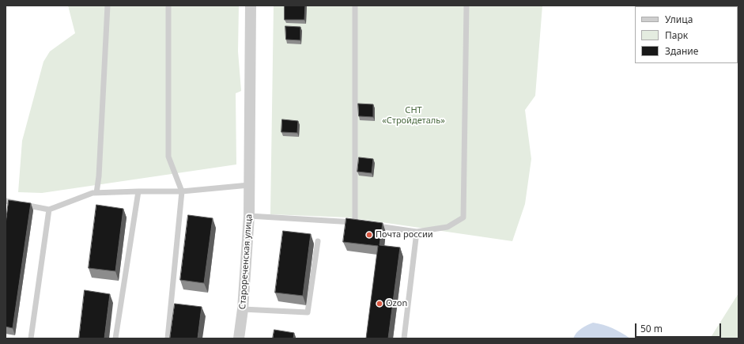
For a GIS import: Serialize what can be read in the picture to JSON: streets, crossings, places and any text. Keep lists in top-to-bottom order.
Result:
{
  "streets": {
    "street": ["Старореченская улица"]
  },
  "parks": ["СНТ «Стройдеталь»"],
  "places": ["Почта россии", "Ozon"],
  "legend": ["Улица", "Парк", "Здание"],
  "scale_bar": "50 m"
}
